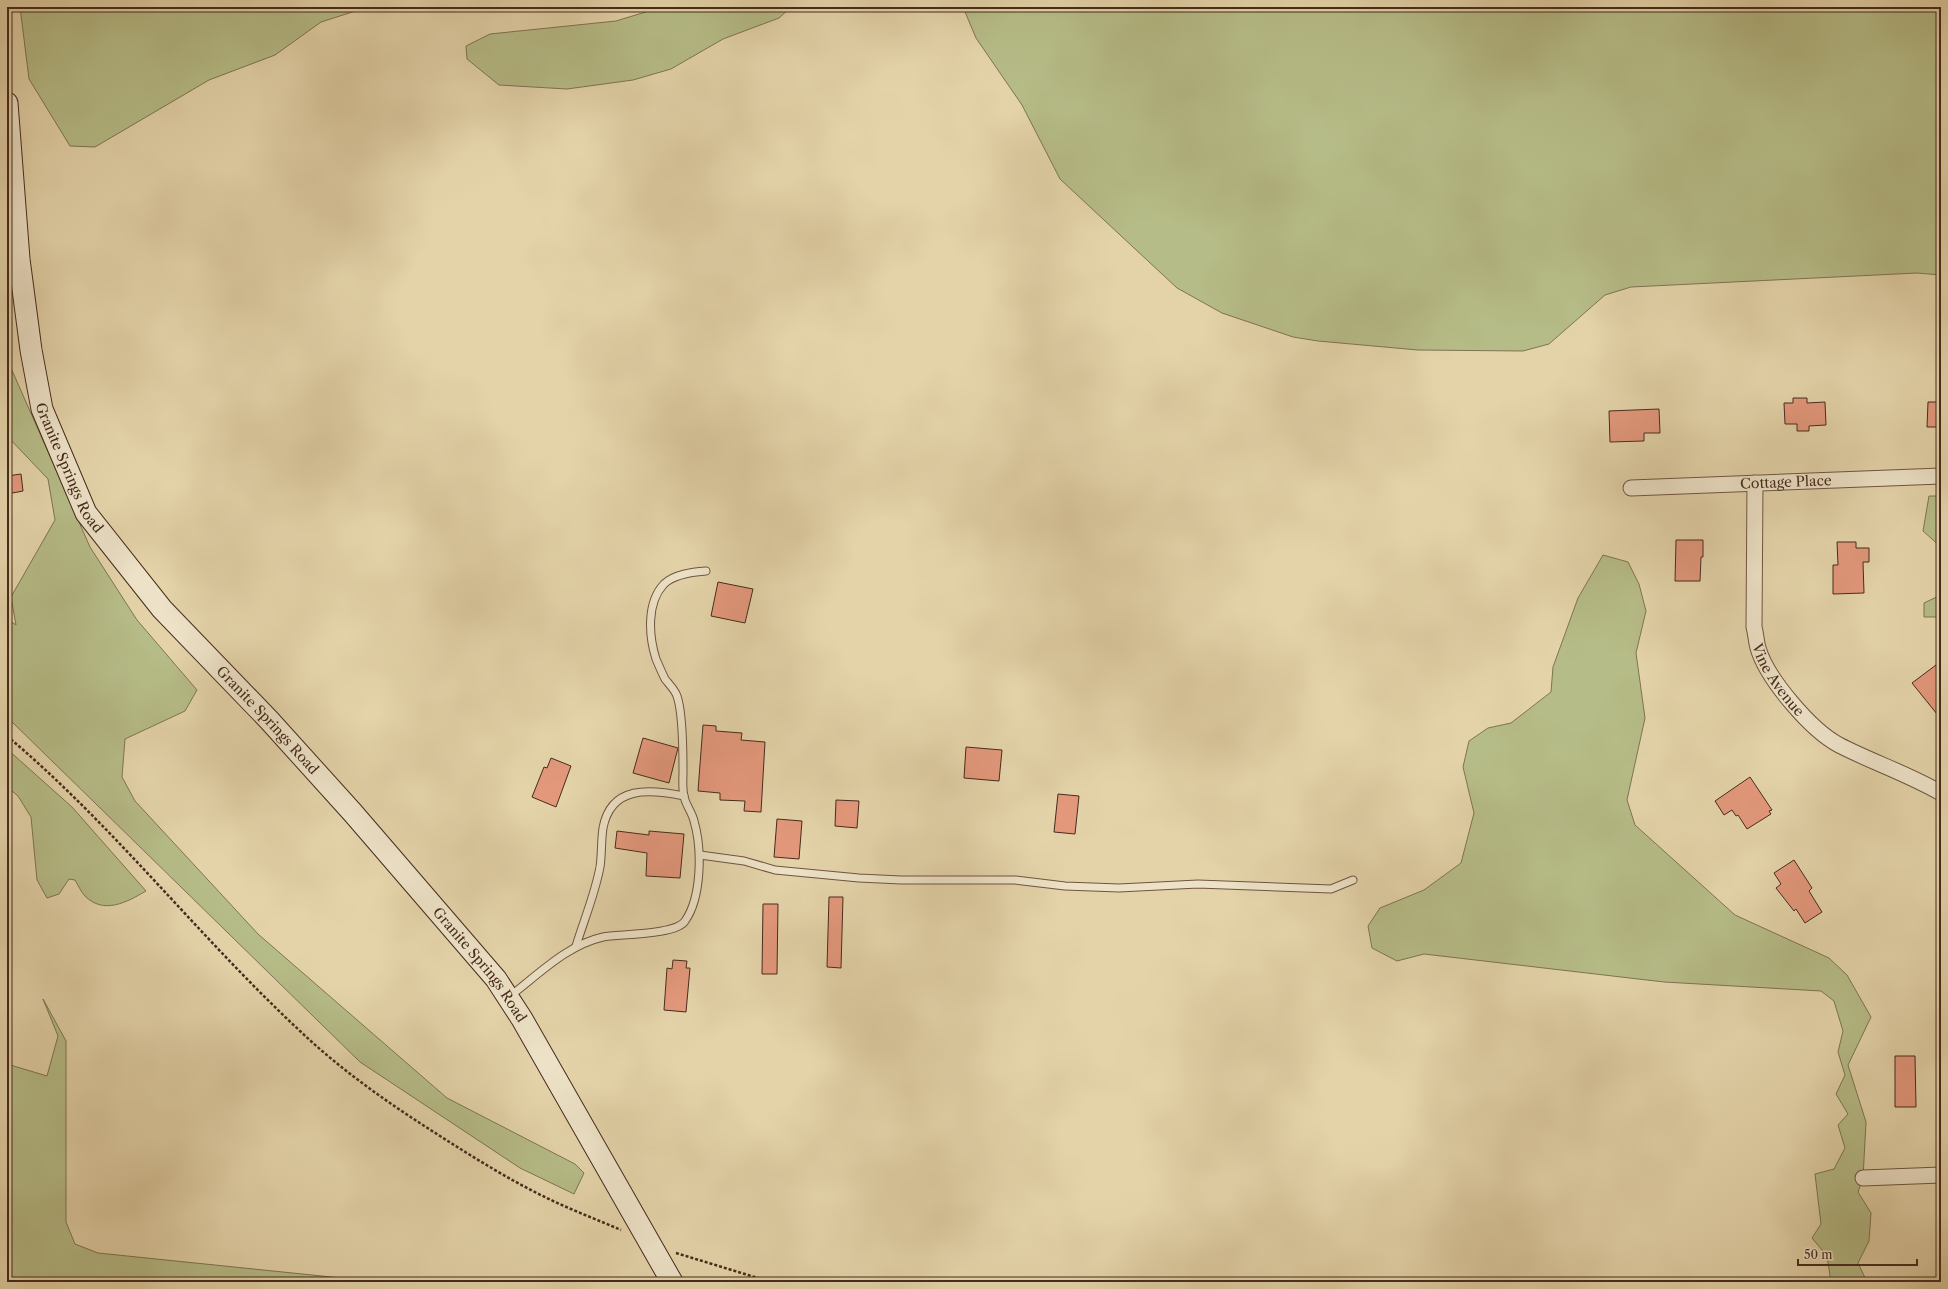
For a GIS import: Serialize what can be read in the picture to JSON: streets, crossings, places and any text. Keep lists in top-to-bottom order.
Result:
{
  "streets": {
    "street": ["Granite Springs Road", "Cottage Place", "Vine Avenue"]
  },
  "crossings": [
    ["Cottage Place", "Vine Avenue"]
  ],
  "scale_bar": "50 m"
}
